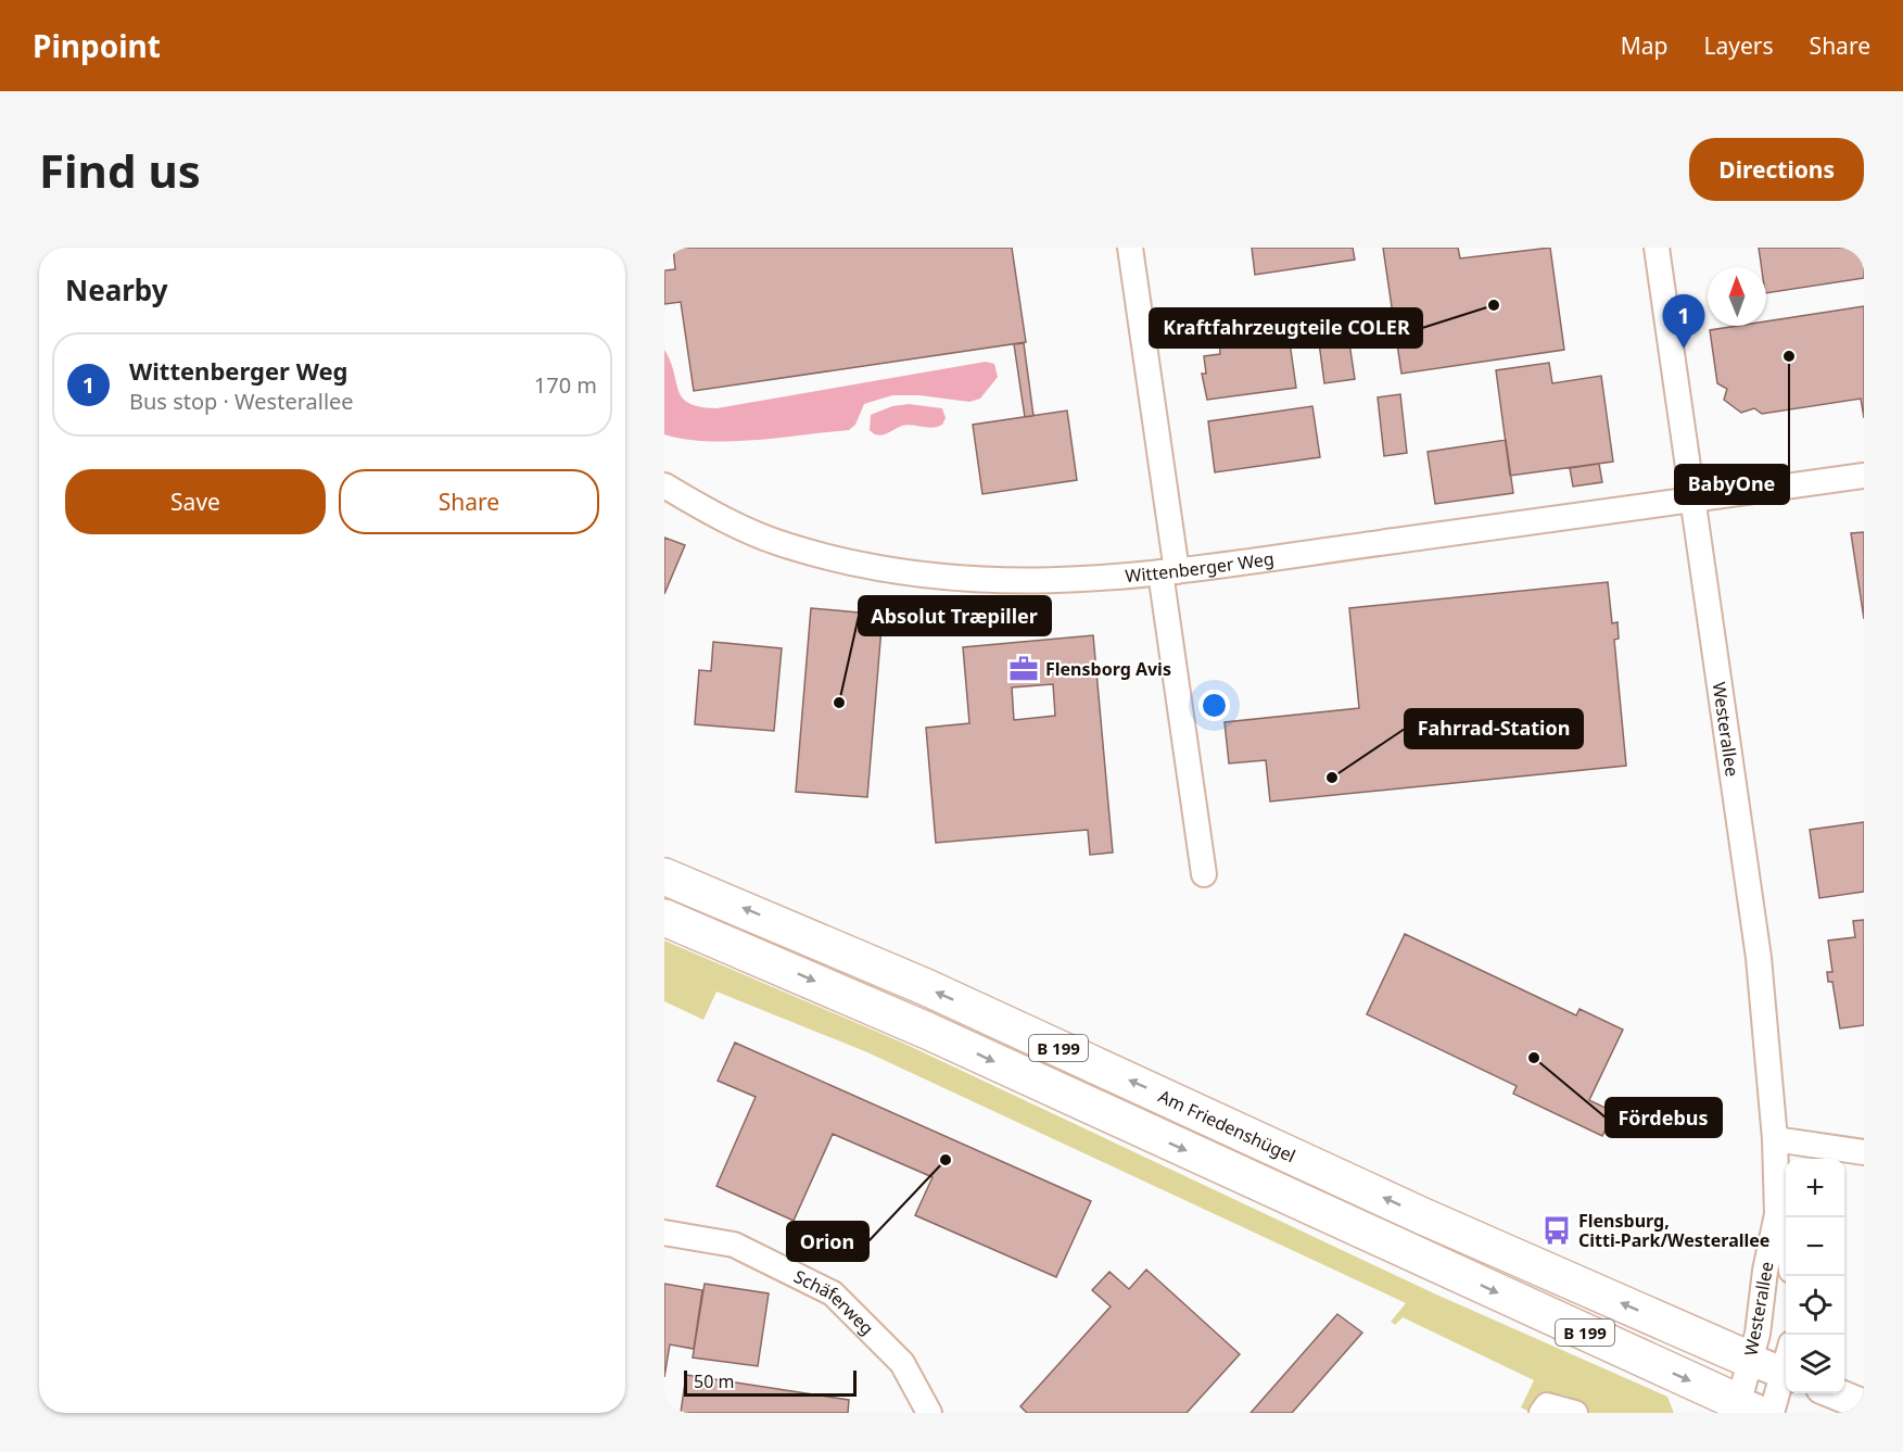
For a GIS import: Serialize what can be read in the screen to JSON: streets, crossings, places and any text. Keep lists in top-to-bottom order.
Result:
{
  "streets": {
    "highway": ["B 199", "Am Friedenshügel"],
    "street": ["Wittenberger Weg", "Westerallee", "Schäferweg"]
  },
  "crossings": [
    ["Wittenberger Weg", "Westerallee"],
    ["Westerallee", "B 199"],
    ["Westerallee", "Am Friedenshügel"]
  ],
  "places": {
    "other": [
      "Kraftfahrzeugteile COLER",
      "BabyOne",
      "Absolut Træpiller",
      "Fahrrad-Station",
      "Fördebus",
      "Orion"
    ],
    "office": ["Flensborg Avis"],
    "bus stop": ["Flensburg, Citti-Park/Westerallee"]
  },
  "scale_bar": "50 m",
  "north": "top",
  "page": {
    "header": "Pinpoint",
    "nav": ["Map", "Layers", "Share"],
    "buttons": [
      "Directions",
      ["Save", "Share"]
    ],
    "title": "Find us",
    "heading": "Nearby",
    "pins": "1",
    "list": [
      {
        "mark": "1",
        "name": "Wittenberger Weg",
        "note": "Bus stop · Westerallee",
        "value": "170 m"
      }
    ],
    "map_buttons": ["+", "−"],
    "scale": "50 m"
  }
}
